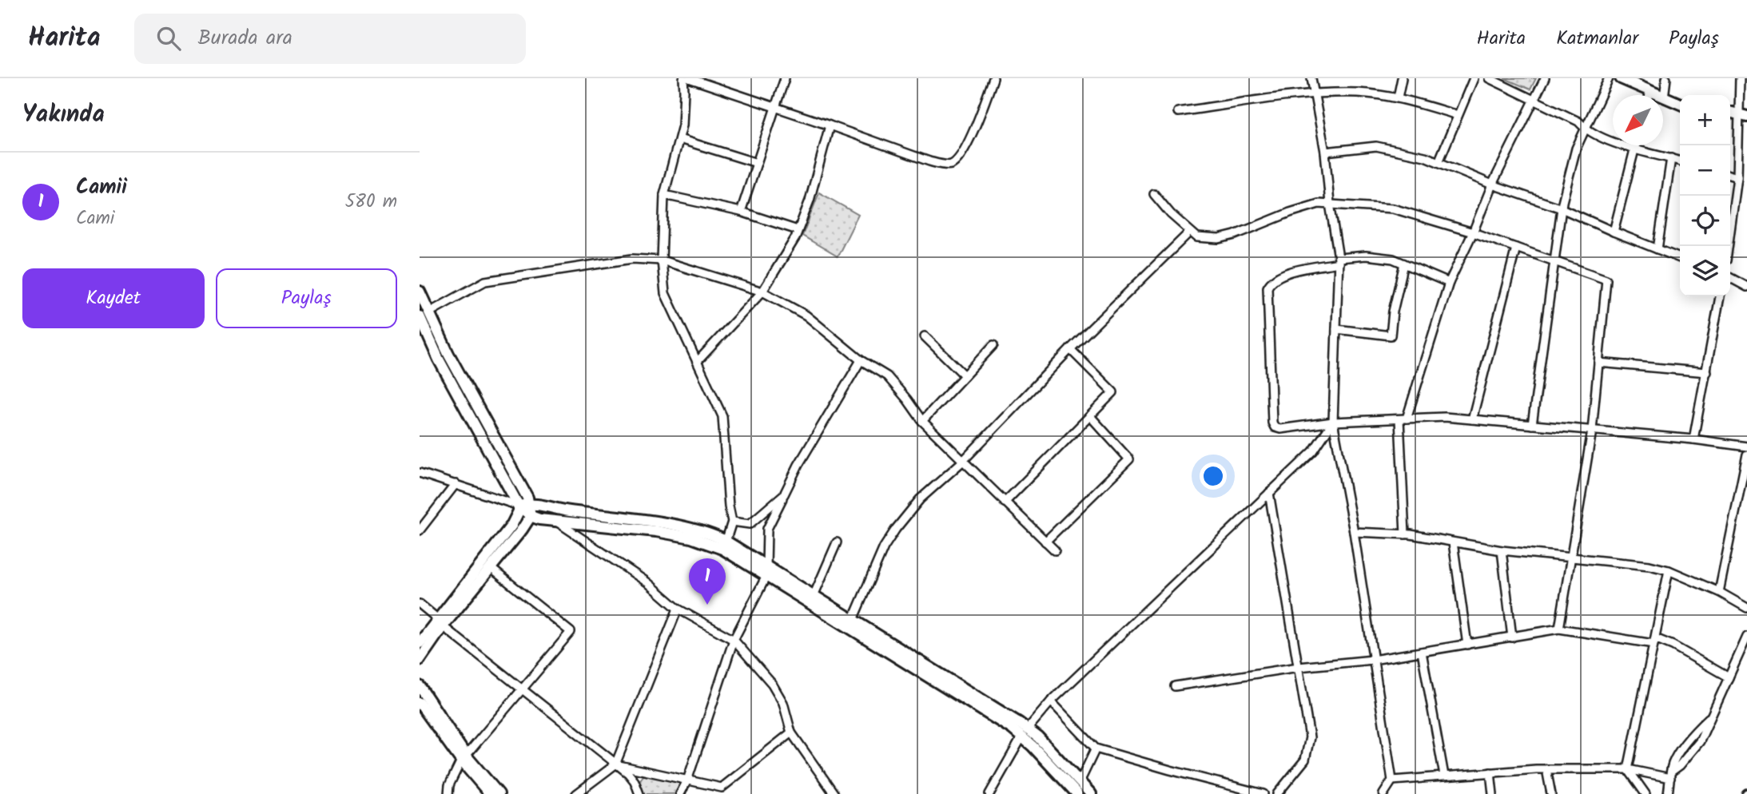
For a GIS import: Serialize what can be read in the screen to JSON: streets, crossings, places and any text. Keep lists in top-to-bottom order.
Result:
{
  "north": "bottom left",
  "page": {
    "header": "Harita",
    "search": "Burada ara",
    "nav": ["Harita", "Katmanlar", "Paylaş"],
    "heading": "Yakında",
    "map_buttons": ["+", "−"],
    "list": [
      {
        "mark": "1",
        "name": "Camii",
        "note": "Cami",
        "value": "580 m"
      }
    ],
    "buttons": ["Kaydet", "Paylaş"],
    "pins": "1"
  }
}
